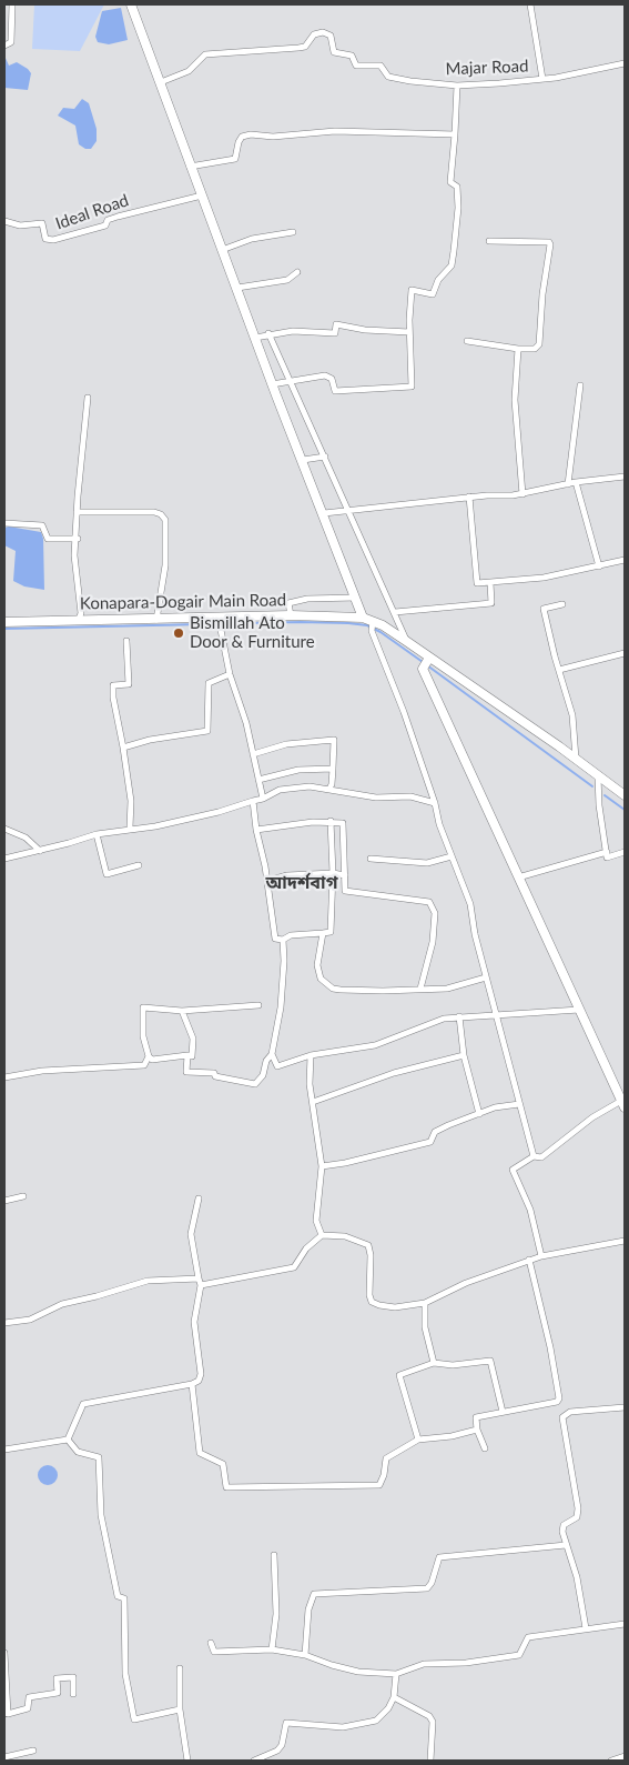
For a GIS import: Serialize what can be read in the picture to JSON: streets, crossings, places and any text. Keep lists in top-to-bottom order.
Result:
{
  "streets": {
    "street": ["Majar Road", "Ideal Road", "Konapara-Dogair Main Road"]
  },
  "districts": ["আদর্শবাগ"],
  "places": ["Bismillah Ato Door & Furniture"]
}
